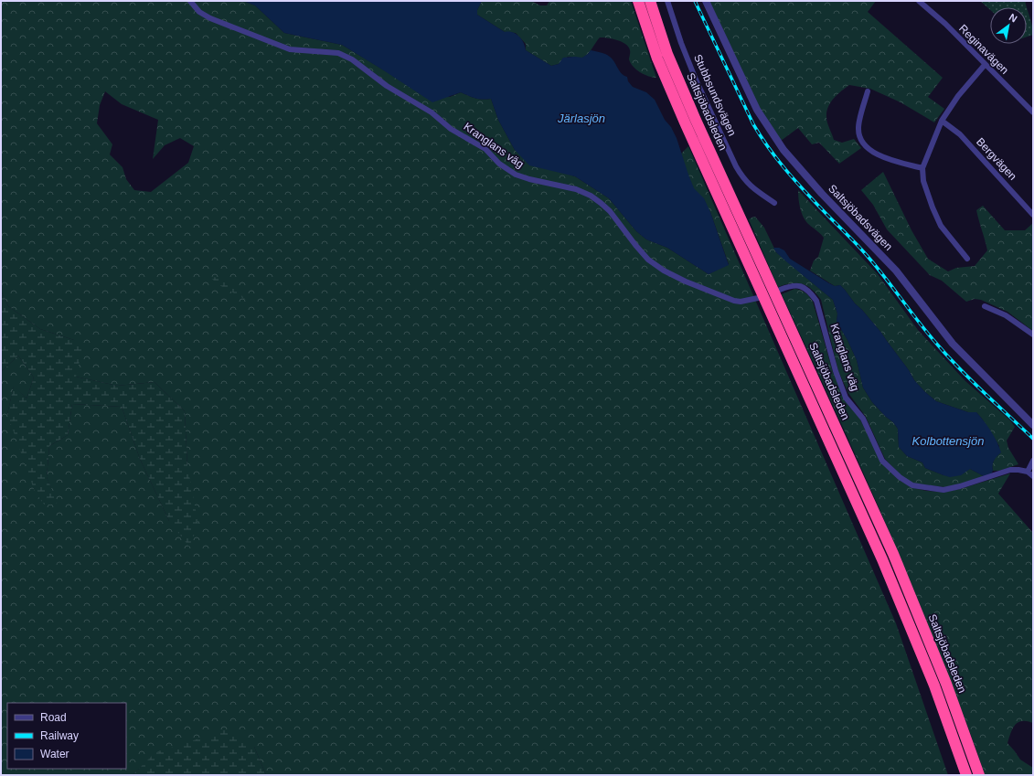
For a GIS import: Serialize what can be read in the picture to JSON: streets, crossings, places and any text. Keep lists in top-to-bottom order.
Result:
{
  "streets": {
    "highway": ["Saltsjöbadsleden"],
    "street": [
      "Reginavägen",
      "Stubbsundsvägen",
      "Kranglans väg",
      "Bergvägen",
      "Saltsjöbadsvägen"
    ]
  },
  "water": ["Järlasjön", "Kolbottensjön"],
  "legend": ["Road", "Railway", "Water"],
  "north": "top right"
}
